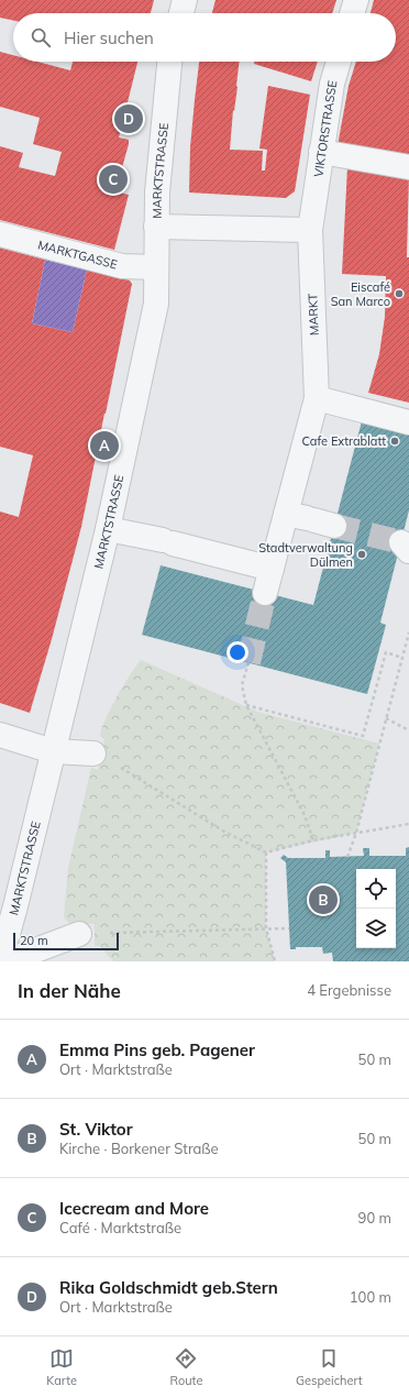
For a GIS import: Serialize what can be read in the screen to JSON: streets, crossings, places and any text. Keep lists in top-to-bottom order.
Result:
{
  "streets": {
    "street": [
      "VIKTORSTRASSE",
      "MARKTSTRASSE",
      "MARKTGASSE",
      "MARKT"
    ]
  },
  "crossings": [
    ["VIKTORSTRASSE", "MARKT"],
    ["MARKTSTRASSE", "MARKTGASSE"]
  ],
  "places": ["Eiscafé San Marco", "Cafe Extrablatt", "Stadtverwaltung Dülmen"],
  "scale_bar": "20 m",
  "page": {
    "search": "Hier suchen",
    "pins": [
      "D",
      "C",
      "A",
      "B"
    ],
    "scale": "20 m",
    "heading": ["In der Nähe", "4 Ergebnisse"],
    "list": [
      {
        "mark": "A",
        "name": "Emma Pins geb. Pagener",
        "note": "Ort · Marktstraße",
        "value": "50 m"
      },
      {
        "mark": "B",
        "name": "St. Viktor",
        "note": "Kirche · Borkener Straße",
        "value": "50 m"
      },
      {
        "mark": "C",
        "name": "Icecream and More",
        "note": "Café · Marktstraße",
        "value": "90 m"
      },
      {
        "mark": "D",
        "name": "Rika Goldschmidt geb.Stern",
        "note": "Ort · Marktstraße",
        "value": "100 m"
      }
    ],
    "nav": ["Karte", "Route", "Gespeichert"]
  }
}
